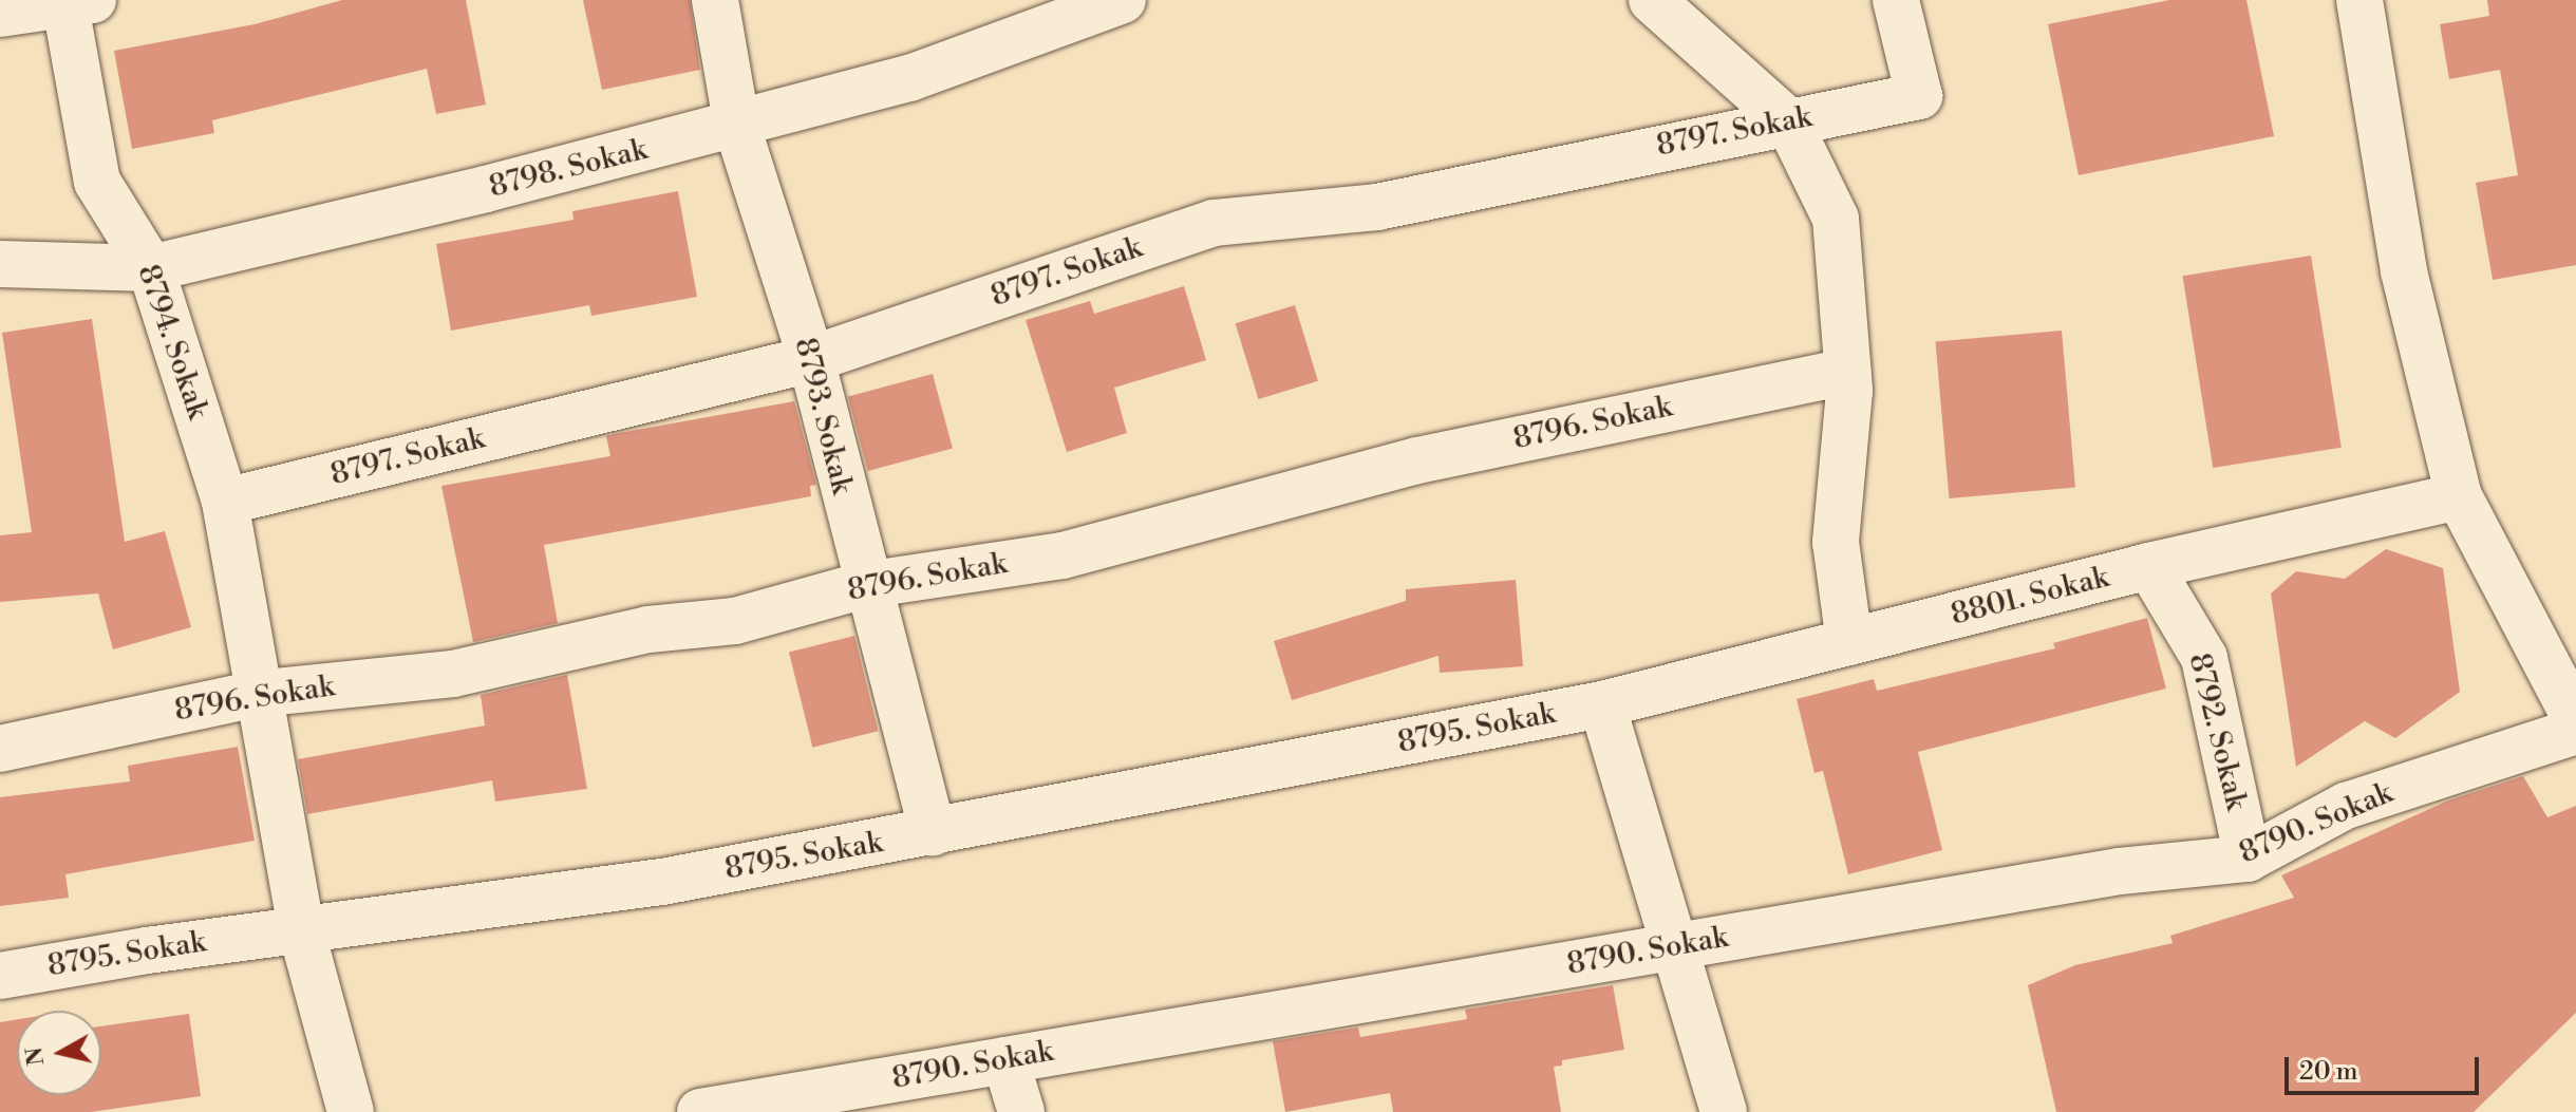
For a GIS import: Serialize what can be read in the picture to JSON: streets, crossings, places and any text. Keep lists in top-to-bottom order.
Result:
{
  "streets": {
    "street": [
      "8797. Sokak",
      "8798. Sokak",
      "8794. Sokak",
      "8793. Sokak",
      "8796. Sokak",
      "8801. Sokak",
      "8795. Sokak",
      "8792. Sokak",
      "8790. Sokak"
    ]
  },
  "crossings": [
    ["8797. Sokak", "8794. Sokak"],
    ["8797. Sokak", "8793. Sokak"],
    ["8798. Sokak", "8794. Sokak"],
    ["8798. Sokak", "8793. Sokak"],
    ["8794. Sokak", "8796. Sokak"],
    ["8794. Sokak", "8795. Sokak"],
    ["8793. Sokak", "8796. Sokak"],
    ["8793. Sokak", "8795. Sokak"],
    ["8801. Sokak", "8795. Sokak"],
    ["8801. Sokak", "8792. Sokak"],
    ["8792. Sokak", "8790. Sokak"]
  ],
  "scale_bar": "20 m",
  "north": "left"
}
